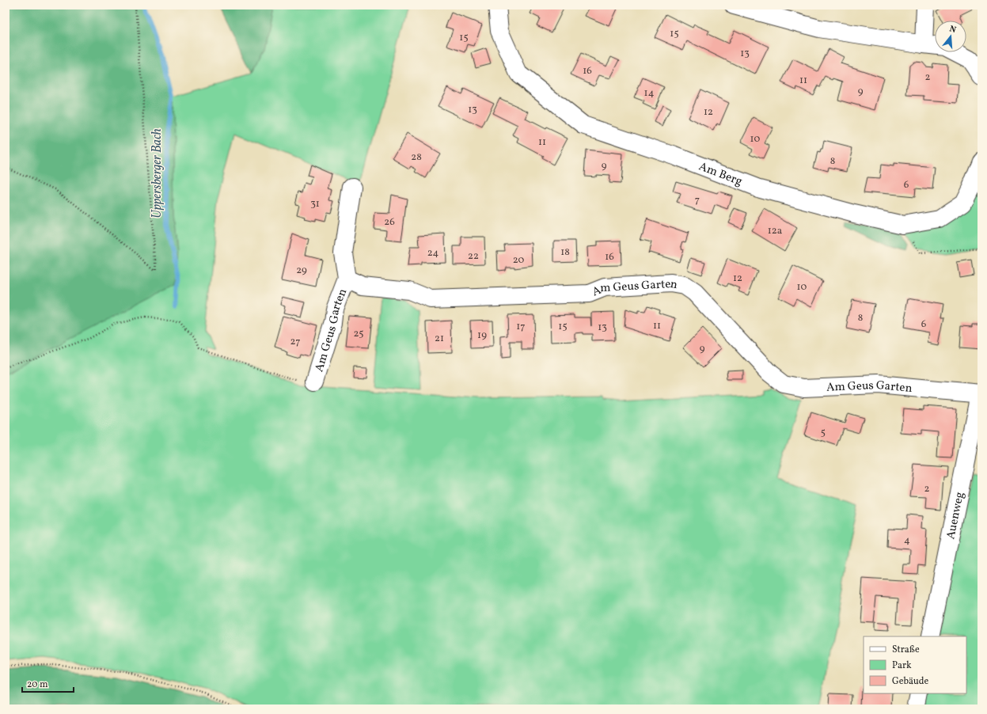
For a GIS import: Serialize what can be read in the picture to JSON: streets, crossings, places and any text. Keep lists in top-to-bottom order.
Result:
{
  "streets": {
    "street": ["Am Berg", "Am Geus Garten", "Auenweg"]
  },
  "crossings": [
    ["Am Geus Garten", "Auenweg"]
  ],
  "water": ["Uppersberger Bach"],
  "house_numbers": [
    "15",
    "15",
    "13",
    "16",
    "2",
    "11",
    "9",
    "14",
    "13",
    "12",
    "10",
    "11",
    "28",
    "8",
    "9",
    "6",
    "7",
    "31",
    "26",
    "12a",
    "18",
    "24",
    "22",
    "16",
    "20",
    "29",
    "12",
    "10",
    "8",
    "6",
    "11",
    "17",
    "15",
    "13",
    "25",
    "19",
    "21",
    "27",
    "9",
    "5",
    "2",
    "4"
  ],
  "legend": ["Straße", "Park", "Gebäude"],
  "scale_bar": "20 m",
  "north": "top"
}
